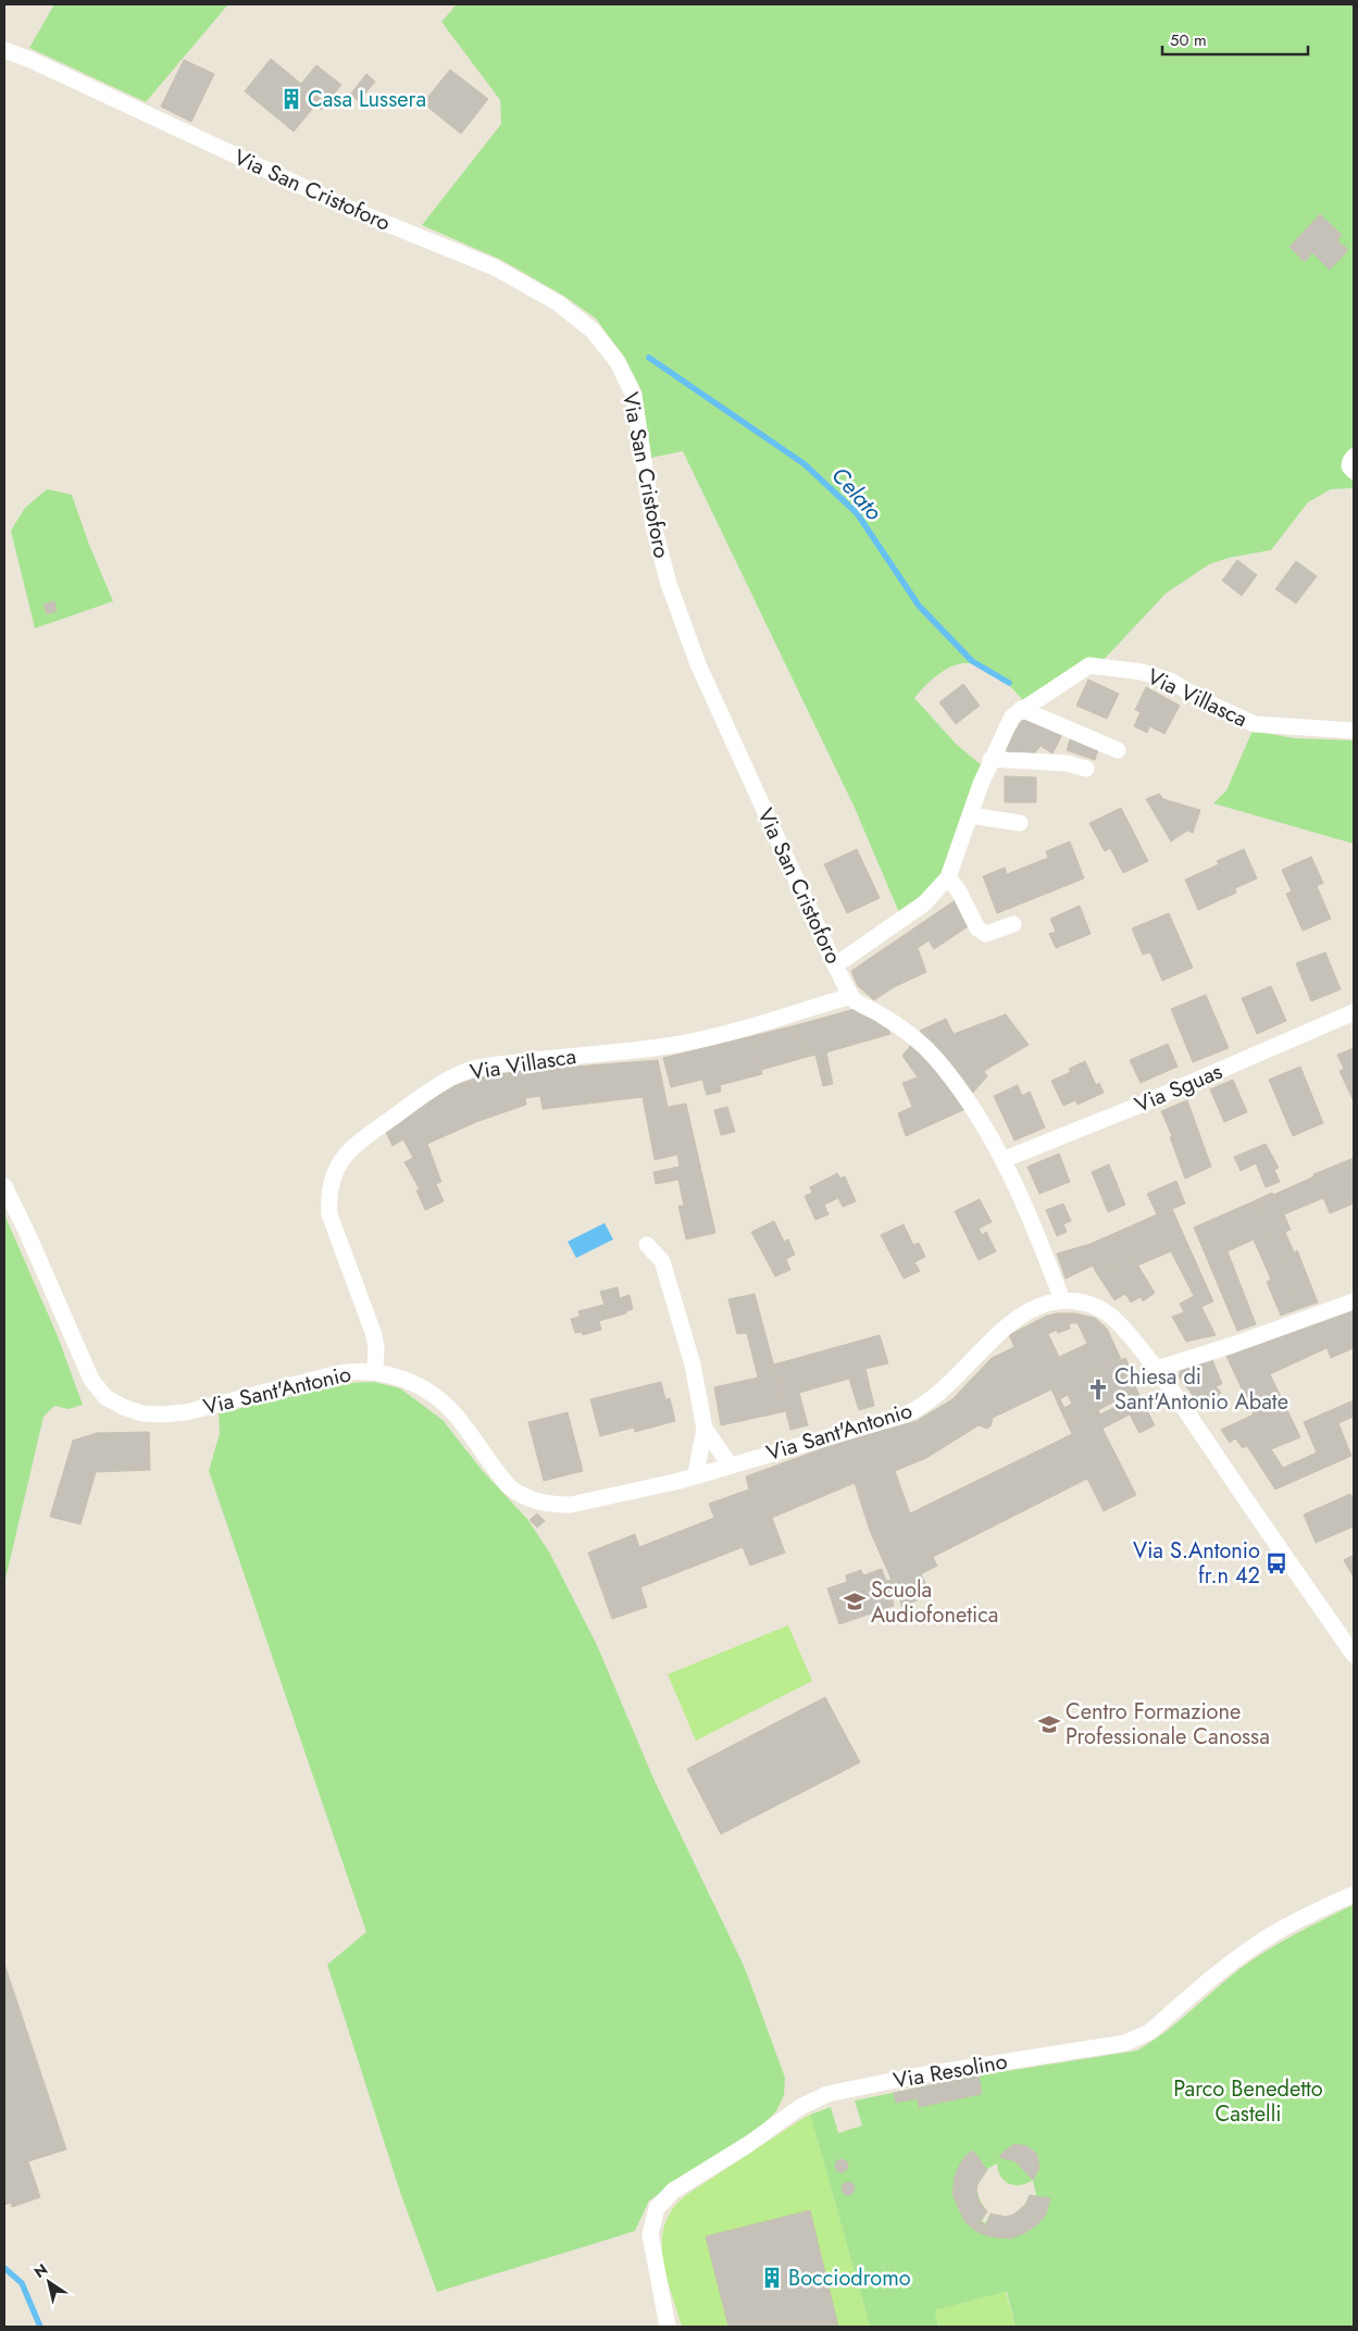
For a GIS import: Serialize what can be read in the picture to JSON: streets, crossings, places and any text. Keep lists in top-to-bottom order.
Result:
{
  "streets": {
    "street": [
      "Via San Cristoforo",
      "Via Villasca",
      "Via Sguas",
      "Via Sant'Antonio",
      "Via Resolino"
    ]
  },
  "crossings": [
    ["Via San Cristoforo", "Via Villasca"],
    ["Via San Cristoforo", "Via Sguas"],
    ["Via San Cristoforo", "Via Sant'Antonio"],
    ["Via Villasca", "Via Sant'Antonio"]
  ],
  "water": ["Celato"],
  "parks": ["Parco Benedetto Castelli"],
  "places": {
    "building": ["Casa Lussera", "Bocciodromo"],
    "church": ["Chiesa di Sant'Antonio Abate"],
    "bus stop": ["Via S.Antonio fr.n 42"],
    "school or university": ["Scuola Audiofonetica", "Centro Formazione Professionale Canossa"]
  },
  "scale_bar": "50 m",
  "north": "top left"
}
